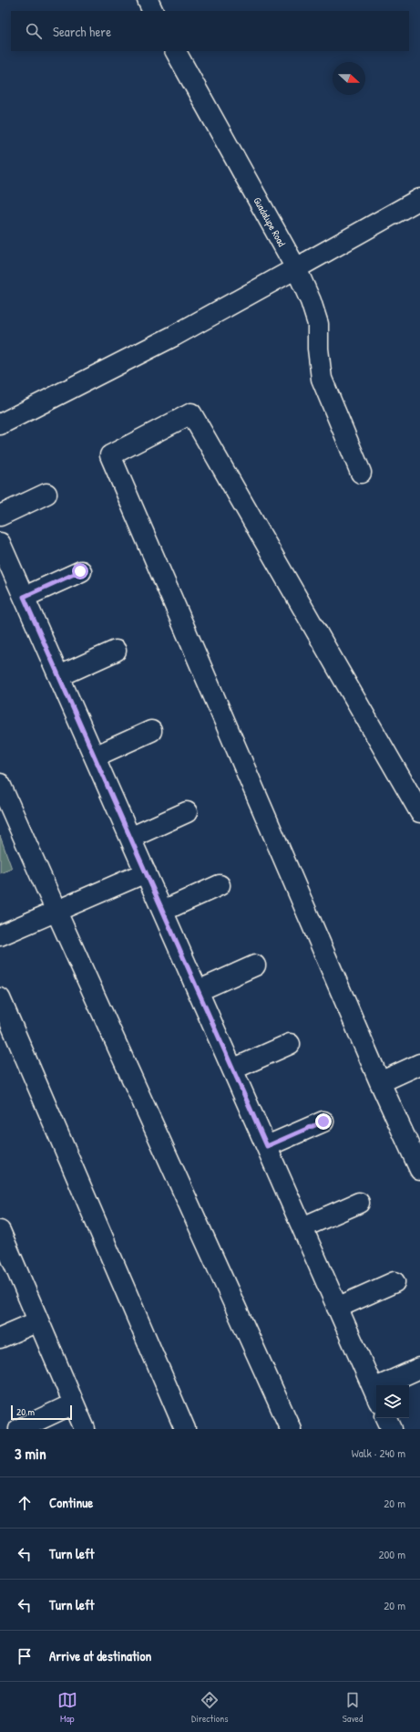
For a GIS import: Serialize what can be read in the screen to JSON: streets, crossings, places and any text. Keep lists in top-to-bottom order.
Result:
{
  "streets": {
    "street": ["Guadalupe Road"]
  },
  "scale_bar": "20 m",
  "north": "right",
  "page": {
    "search": "Search here",
    "scale": "20 m",
    "heading": ["3 min", "Walk · 240 m"],
    "list": [
      ["Continue", "20 m"],
      ["Turn left", "200 m"],
      ["Turn left", "20 m"],
      "Arrive at destination"
    ],
    "nav": ["Map", "Directions", "Saved"]
  }
}
